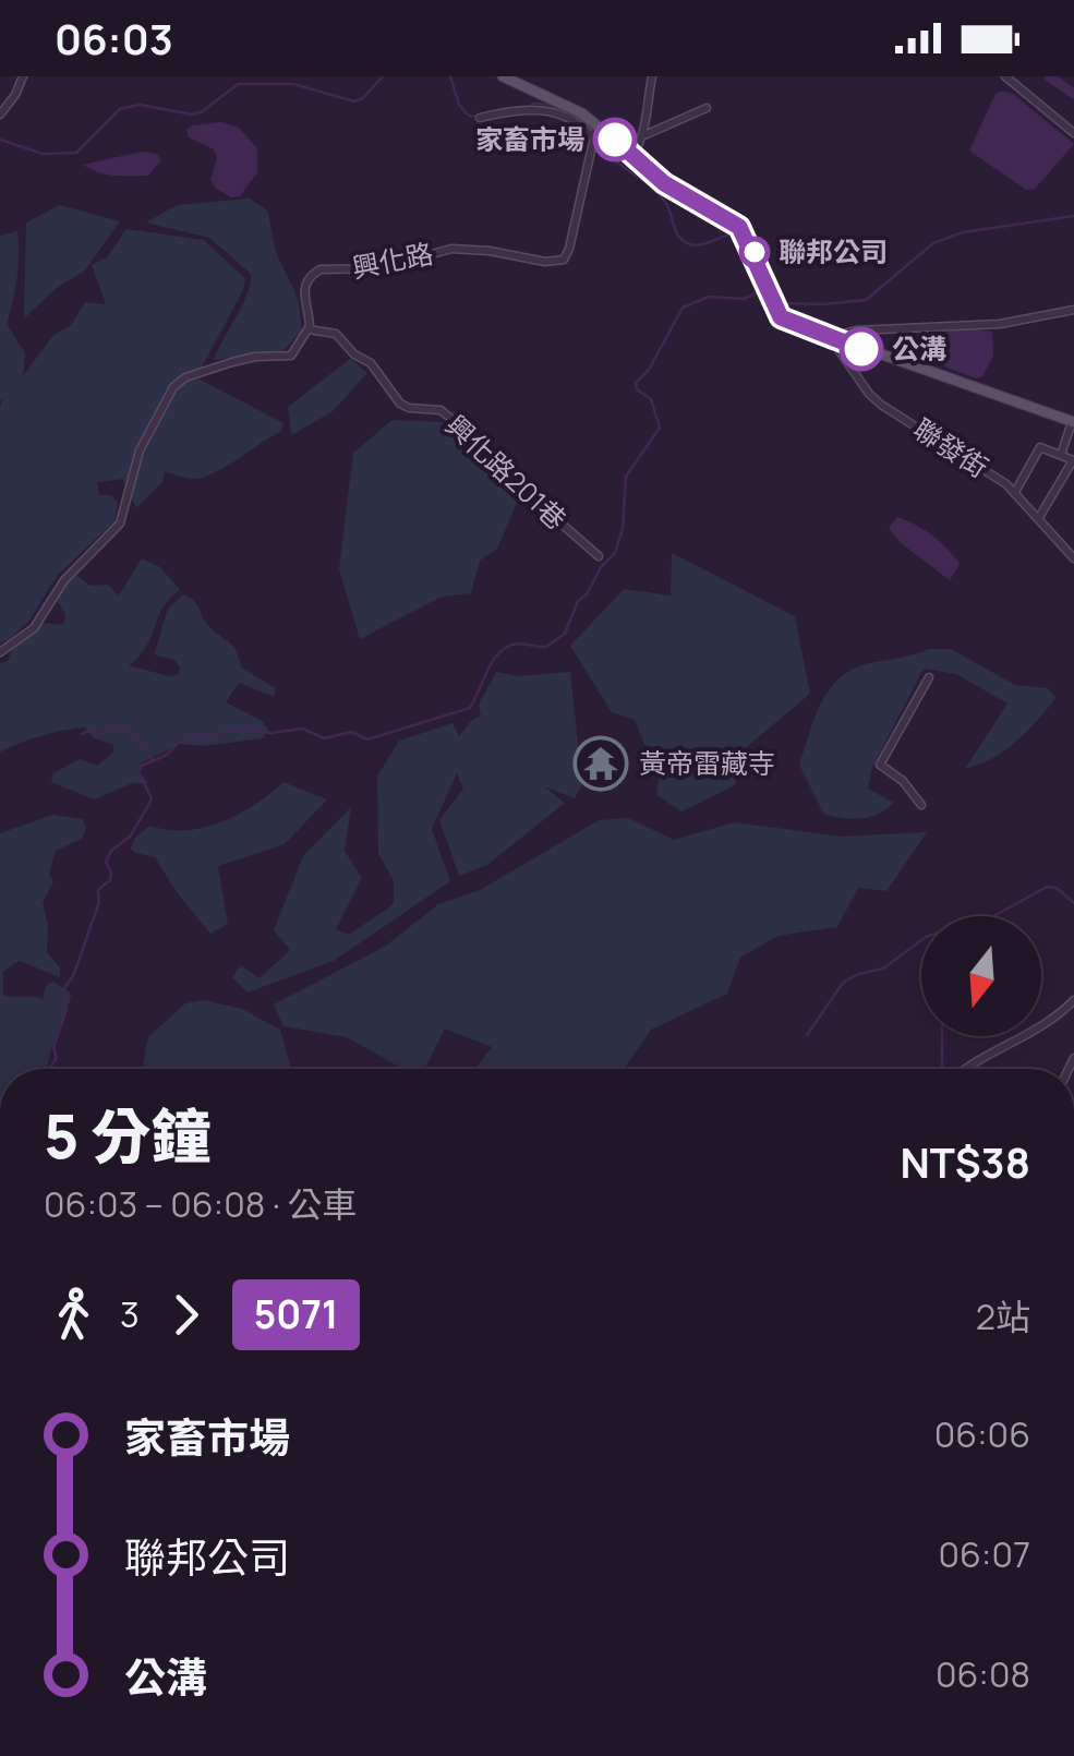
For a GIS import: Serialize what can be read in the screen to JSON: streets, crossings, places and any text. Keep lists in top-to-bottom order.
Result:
{
  "streets": {
    "street": ["興化路", "聯發街", "興化路201巷"]
  },
  "crossings": [
    ["興化路", "興化路201巷"]
  ],
  "places": {
    "other": ["家畜市場", "聯邦公司", "公溝"],
    "temple": ["黃帝雷藏寺"]
  },
  "lines": ["bus line 5071"],
  "north": "bottom",
  "page": {
    "status": "06:03",
    "heading": ["5 分鐘", "06:03 – 06:08 · 公車", "NT$38"],
    "legs": ["3", "5071", "2站"],
    "list": [
      {
        "name": "家畜市場",
        "value": "06:06"
      },
      {
        "name": "聯邦公司",
        "value": "06:07"
      },
      {
        "name": "公溝",
        "value": "06:08"
      }
    ]
  }
}
